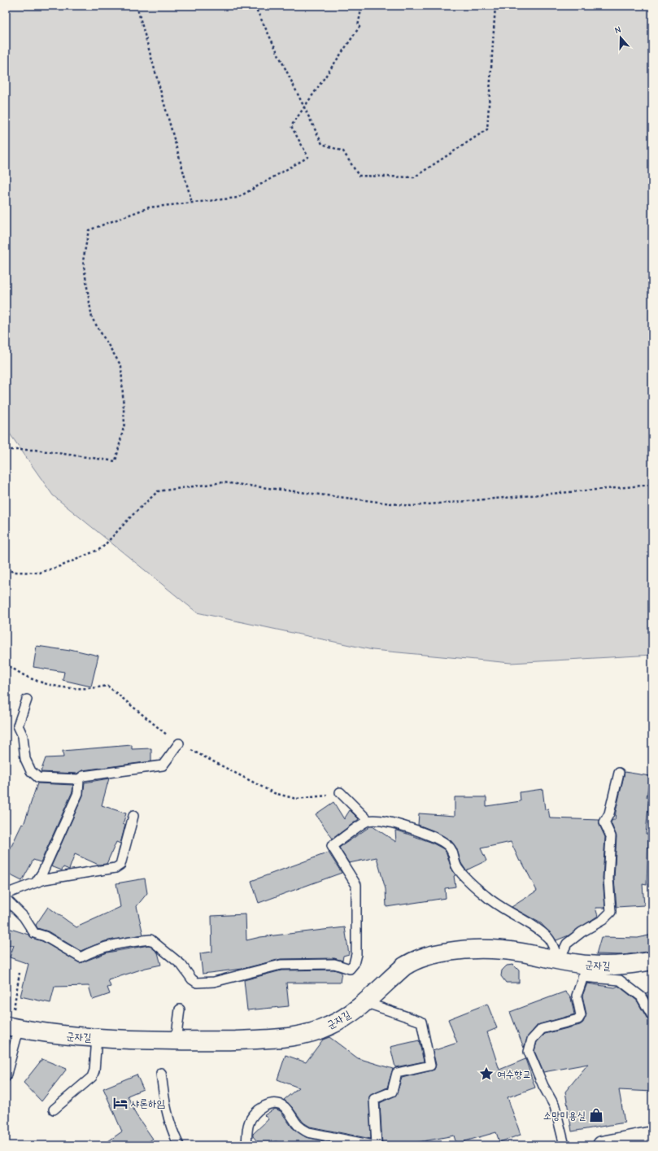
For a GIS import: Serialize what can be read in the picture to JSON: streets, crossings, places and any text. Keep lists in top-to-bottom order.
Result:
{
  "streets": {
    "street": ["군자길"]
  },
  "places": {
    "place": ["여수향교"],
    "hotel": ["샤론하임"],
    "shop": ["소망미용실"]
  },
  "north": "top"
}
